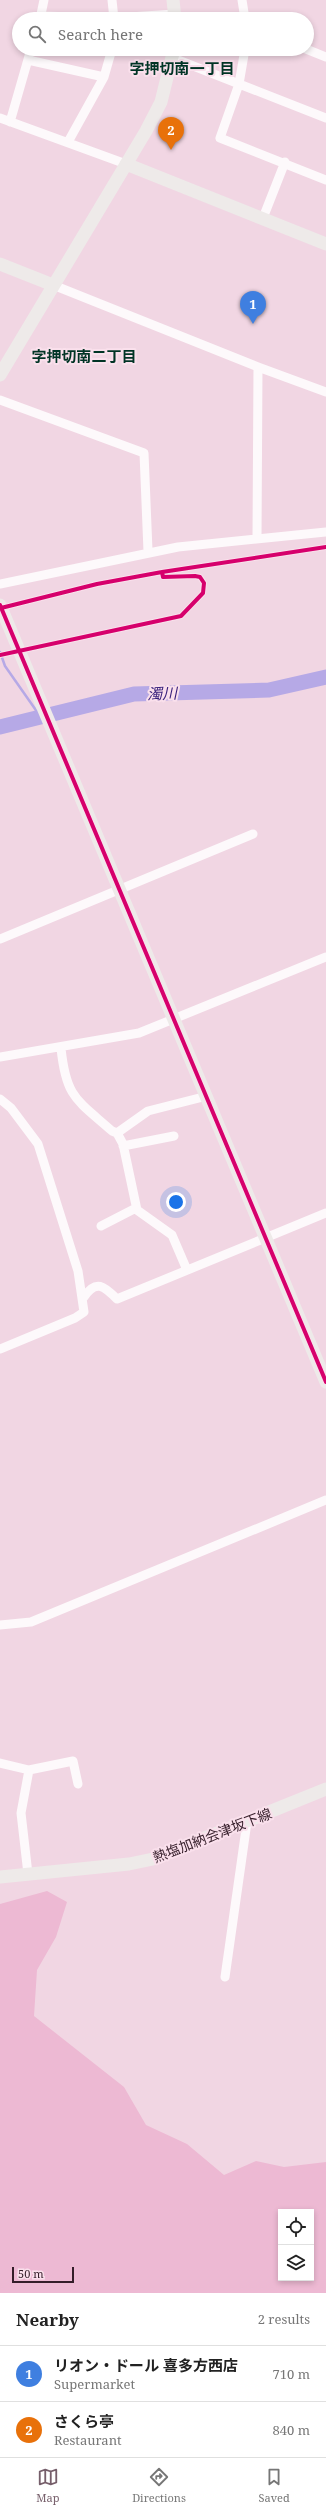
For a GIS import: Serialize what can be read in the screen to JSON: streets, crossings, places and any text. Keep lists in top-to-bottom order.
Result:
{
  "streets": {
    "street": ["熱塩加納会津坂下線"]
  },
  "districts": ["字押切南一丁目", "字押切南二丁目"],
  "water": ["濁川"],
  "scale_bar": "50 m",
  "page": {
    "search": "Search here",
    "pins": ["2", "1"],
    "scale": "50 m",
    "heading": ["Nearby", "2 results"],
    "list": [
      {
        "mark": "1",
        "name": "リオン・ドール 喜多方西店",
        "note": "Supermarket",
        "value": "710 m"
      },
      {
        "mark": "2",
        "name": "さくら亭",
        "note": "Restaurant",
        "value": "840 m"
      }
    ],
    "nav": ["Map", "Directions", "Saved"]
  }
}
